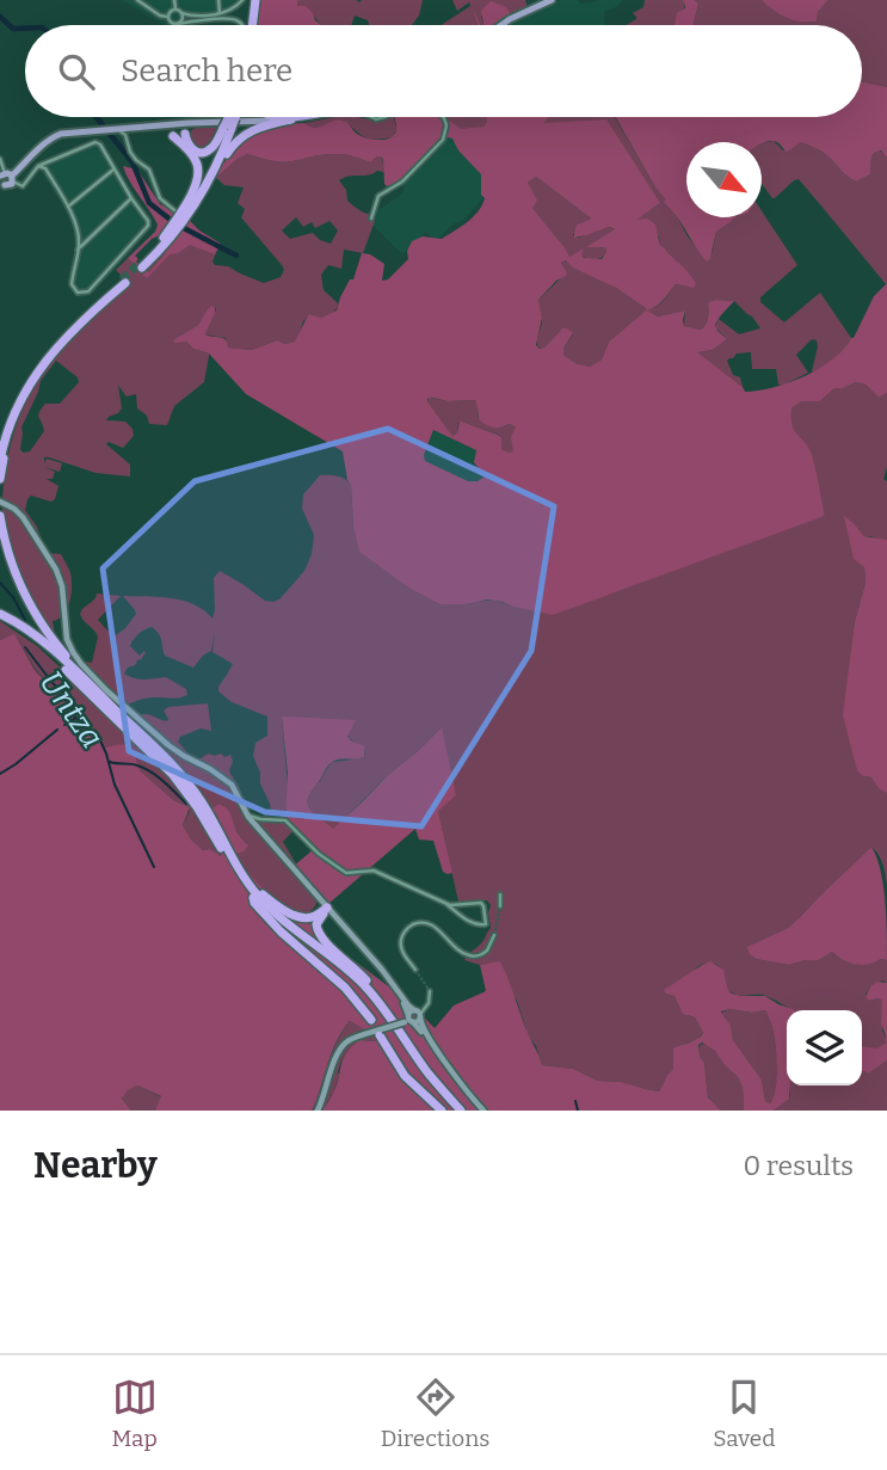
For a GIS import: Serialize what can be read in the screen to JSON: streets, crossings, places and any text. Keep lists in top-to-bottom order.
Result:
{
  "water": ["Untza"],
  "north": "bottom right",
  "page": {
    "search": "Search here",
    "heading": ["Nearby", "0 results"],
    "nav": ["Map", "Directions", "Saved"]
  }
}
